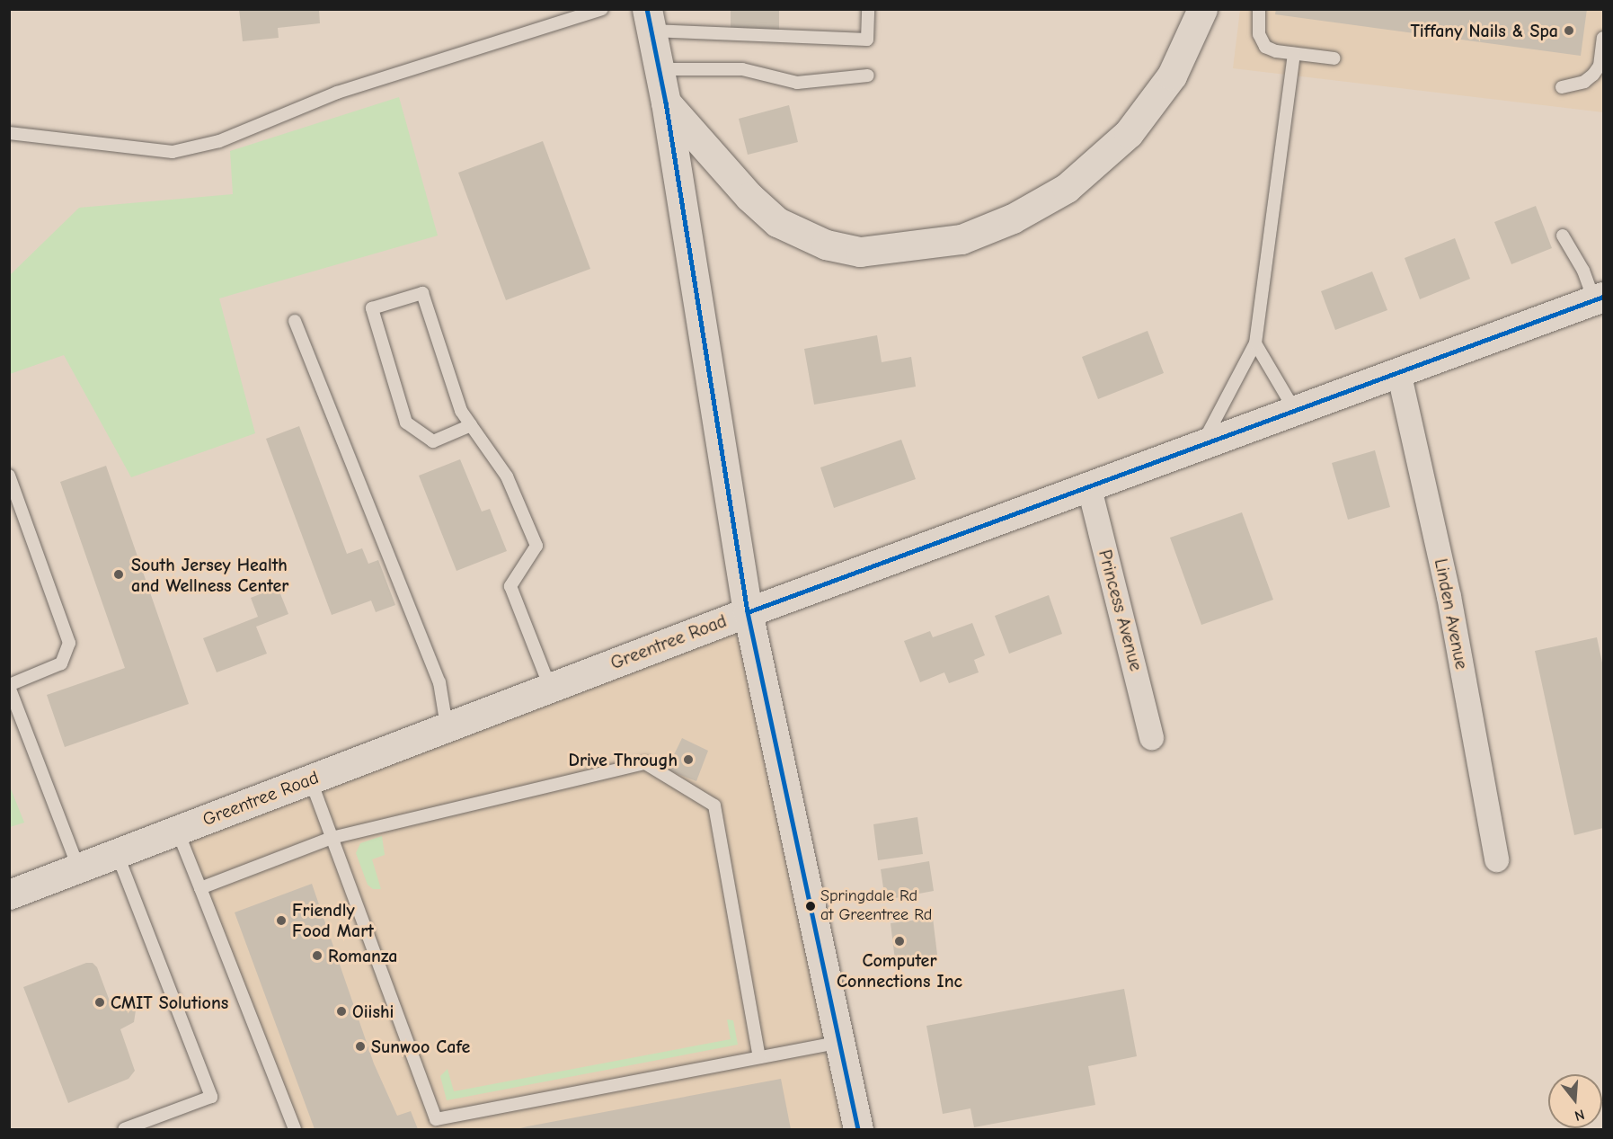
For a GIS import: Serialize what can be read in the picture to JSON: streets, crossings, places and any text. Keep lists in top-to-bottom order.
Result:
{
  "streets": {
    "main road": ["Greentree Road"],
    "street": ["Princess Avenue", "Linden Avenue"]
  },
  "crossings": [
    ["Princess Avenue", "Greentree Road"],
    ["Linden Avenue", "Greentree Road"]
  ],
  "places": [
    "Tiffany Nails & Spa",
    "South Jersey Health and Wellness Center",
    "Drive Through",
    "Springdale Rd at Greentree Rd",
    "Friendly Food Mart",
    "Computer Connections Inc",
    "Romanza",
    "CMIT Solutions",
    "Oiishi",
    "Sunwoo Cafe"
  ],
  "north": "bottom"
}
